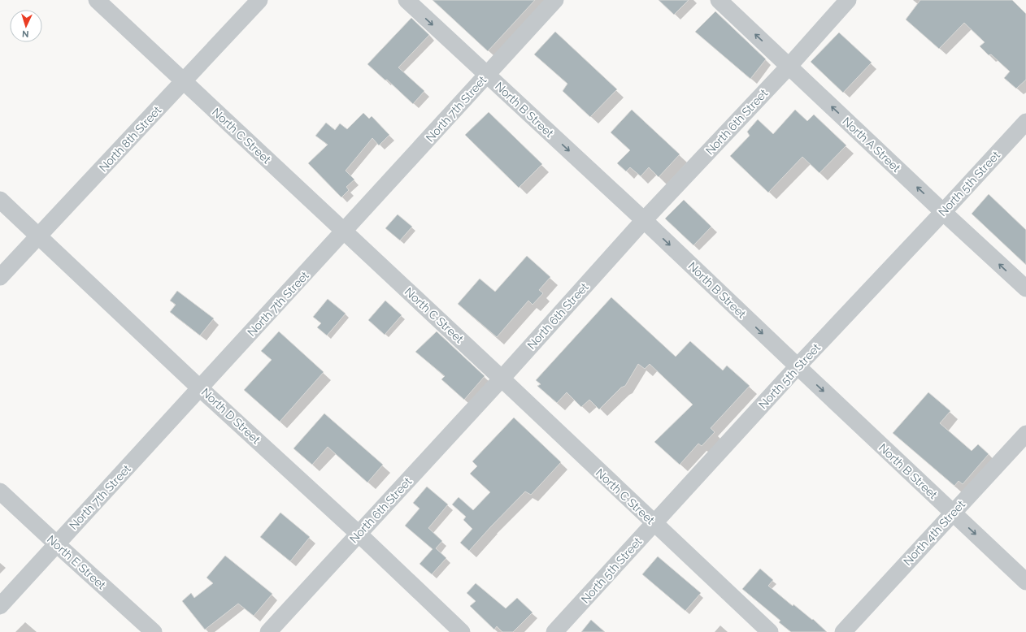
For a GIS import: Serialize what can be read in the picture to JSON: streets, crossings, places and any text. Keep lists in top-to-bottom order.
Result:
{
  "streets": {
    "street": [
      "North 7th Street",
      "North B Street",
      "North 6th Street",
      "North C Street",
      "North 8th Street",
      "North A Street",
      "North 5th Street",
      "North D Street",
      "North 4th Street",
      "North E Street"
    ]
  },
  "crossings": [
    ["North 7th Street", "North B Street"],
    ["North 7th Street", "North C Street"],
    ["North 7th Street", "North D Street"],
    ["North 7th Street", "North E Street"],
    ["North B Street", "North 6th Street"],
    ["North B Street", "North 5th Street"],
    ["North B Street", "North 4th Street"],
    ["North 6th Street", "North C Street"],
    ["North 6th Street", "North A Street"],
    ["North 6th Street", "North D Street"],
    ["North C Street", "North 8th Street"],
    ["North C Street", "North 5th Street"],
    ["North 8th Street", "North D Street"],
    ["North A Street", "North 5th Street"]
  ],
  "one_way": ["North B Street", "North A Street"],
  "north": "bottom"
}
